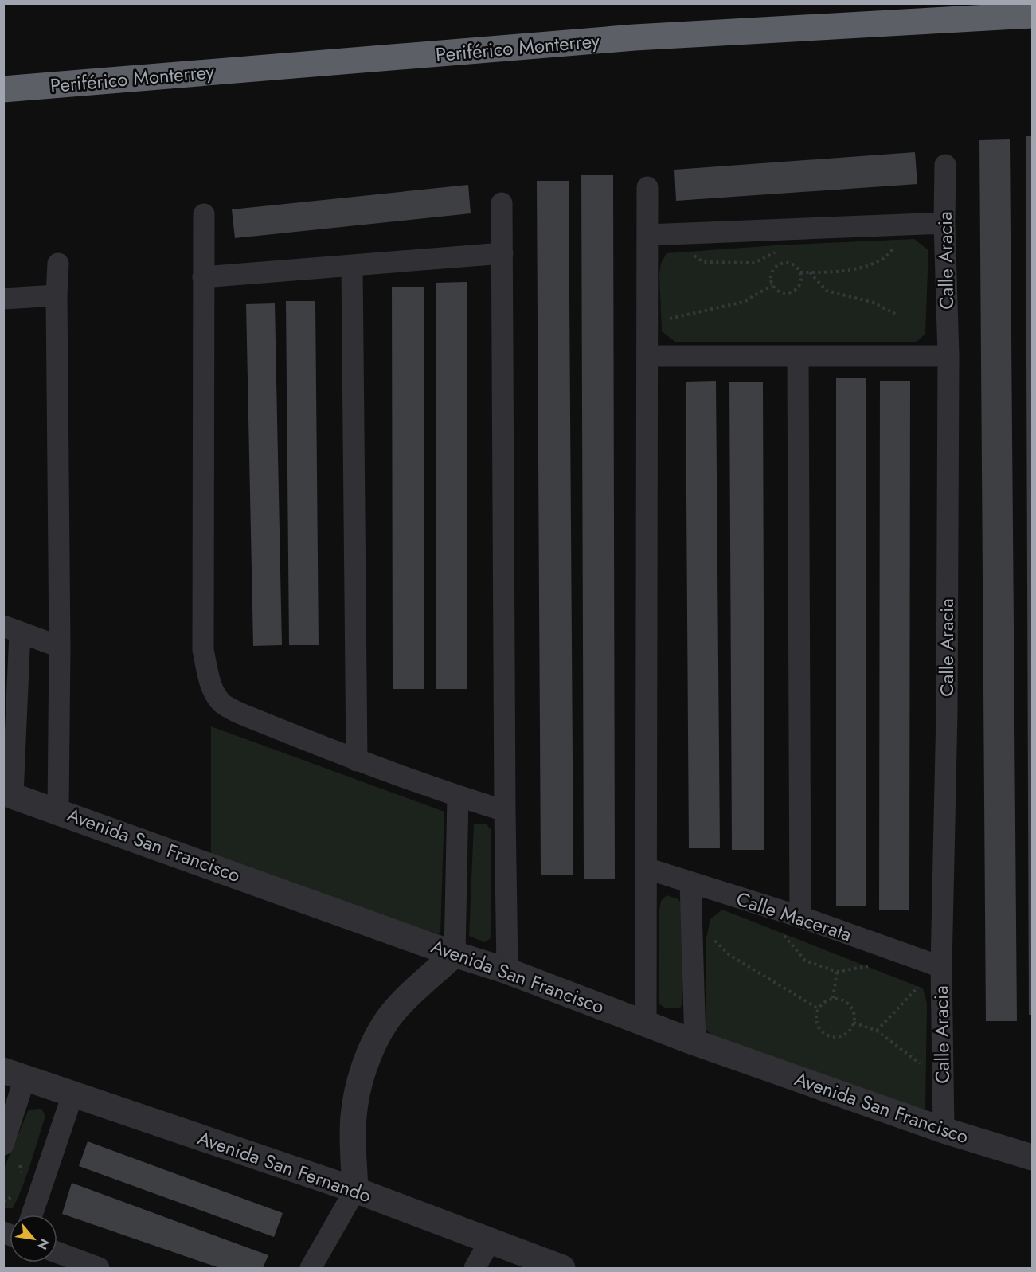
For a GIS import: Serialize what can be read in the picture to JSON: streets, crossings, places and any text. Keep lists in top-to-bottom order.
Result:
{
  "streets": {
    "highway": ["Periférico Monterrey"],
    "street": [
      "Calle Aracia",
      "Avenida San Francisco",
      "Calle Macerata",
      "Avenida San Fernando"
    ]
  },
  "crossings": [
    ["Calle Aracia", "Avenida San Francisco"],
    ["Calle Aracia", "Calle Macerata"]
  ],
  "north": "bottom right"
}
